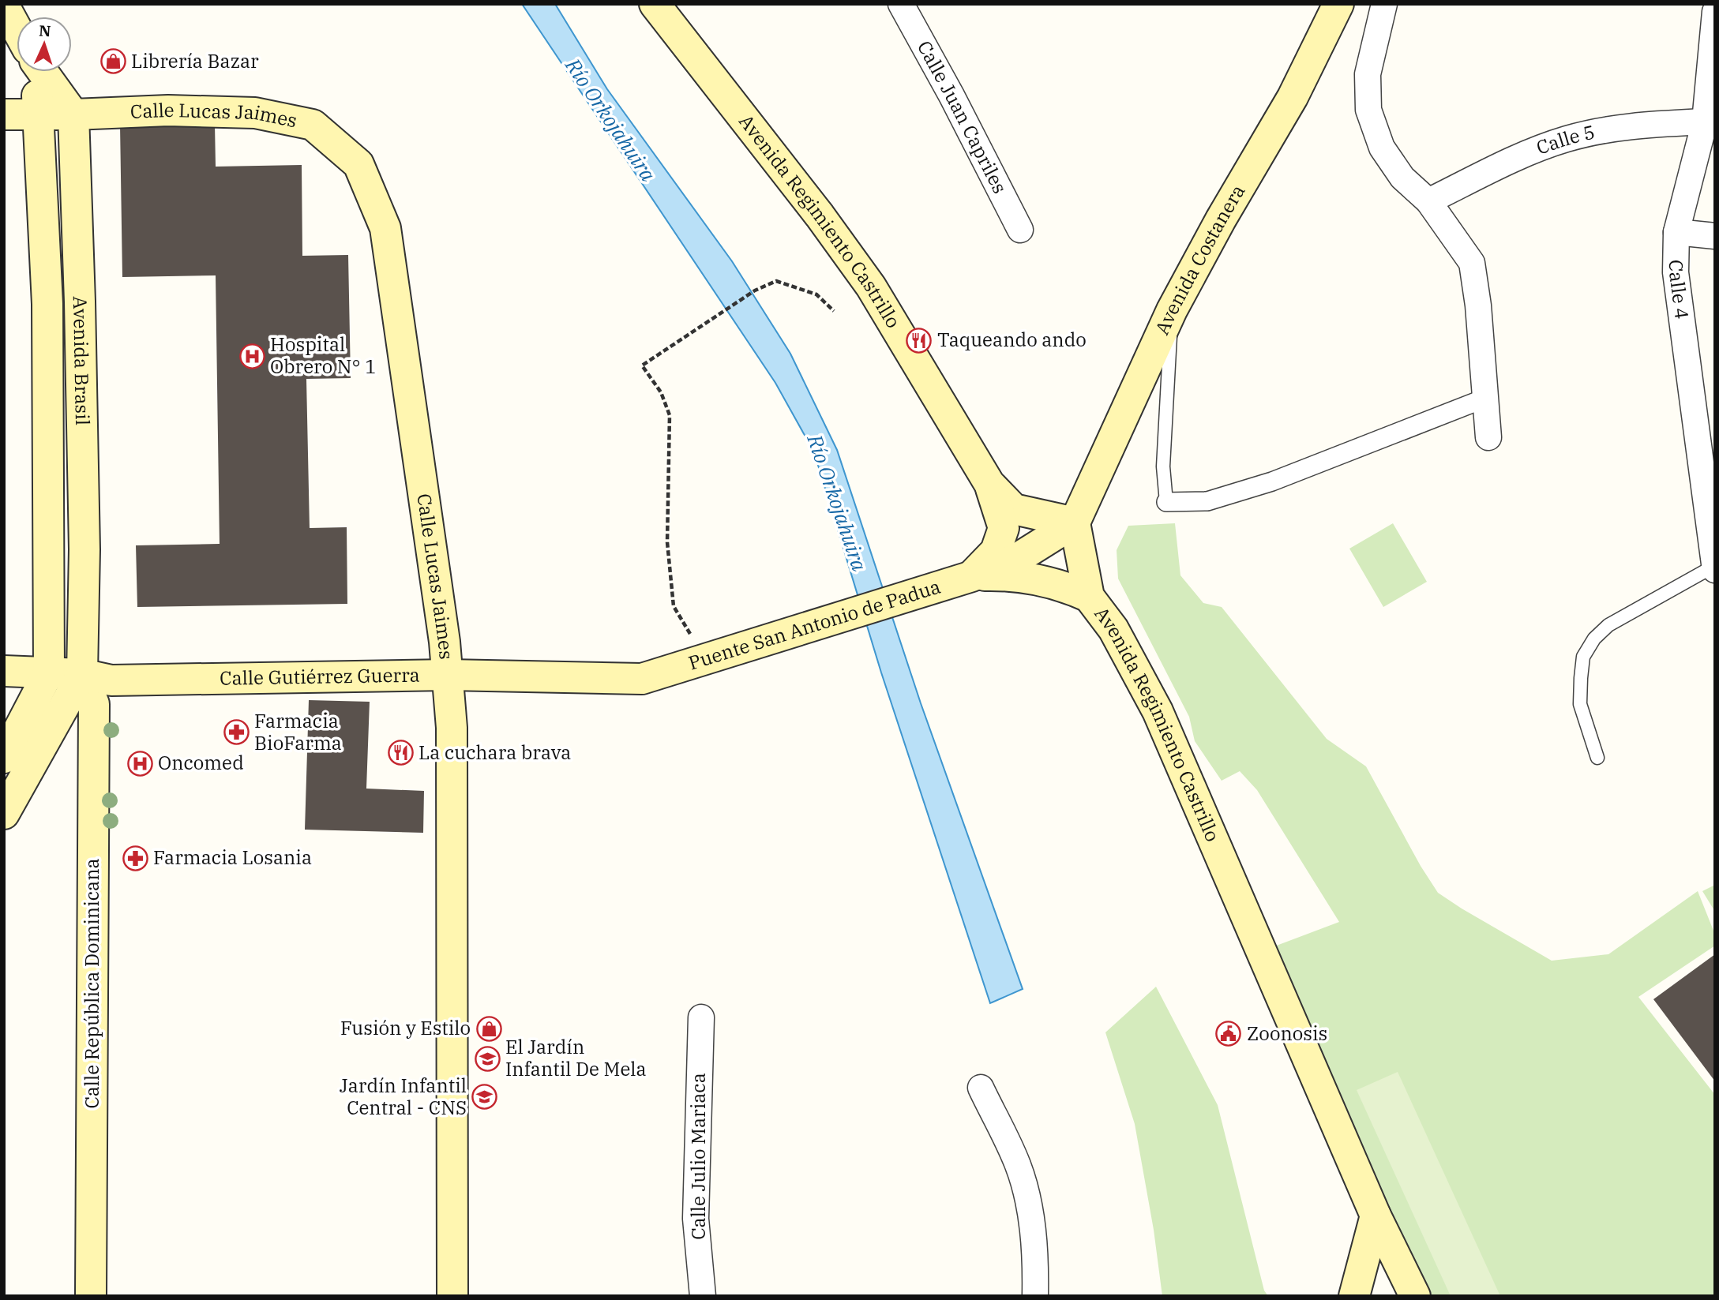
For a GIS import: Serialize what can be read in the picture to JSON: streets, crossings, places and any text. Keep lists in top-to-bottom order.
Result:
{
  "streets": {
    "main road": [
      "Calle Lucas Jaimes",
      "Avenida Regimiento Castrillo",
      "Avenida Costanera",
      "Avenida Brasil",
      "Puente San Antonio de Padua",
      "Calle Gutiérrez Guerra",
      "Calle República Dominicana"
    ],
    "street": [
      "Calle Juan Capriles",
      "Calle 5",
      "Calle 4",
      "Calle Julio Mariaca"
    ]
  },
  "crossings": [
    ["Calle Lucas Jaimes", "Avenida Brasil"],
    ["Calle Lucas Jaimes", "Calle Gutiérrez Guerra"],
    ["Calle 5", "Calle 4"],
    ["Avenida Regimiento Castrillo", "Avenida Costanera"],
    ["Avenida Brasil", "Calle Gutiérrez Guerra"],
    ["Avenida Brasil", "Calle República Dominicana"],
    ["Puente San Antonio de Padua", "Calle Gutiérrez Guerra"],
    ["Calle Gutiérrez Guerra", "Calle República Dominicana"]
  ],
  "water": ["Río Orkojahuira"],
  "places": {
    "shop": ["Librería Bazar", "Fusión y Estilo"],
    "restaurant": ["Taqueando ando", "La cuchara brava"],
    "hospital": ["Hospital Obrero N° 1", "Oncomed"],
    "pharmacy": ["Farmacia BioFarma", "Farmacia Losania"],
    "public building": ["Zoonosis"],
    "school or university": ["El Jardín Infantil De Mela", "Jardín Infantil Central - CNS"]
  },
  "north": "top"
}
